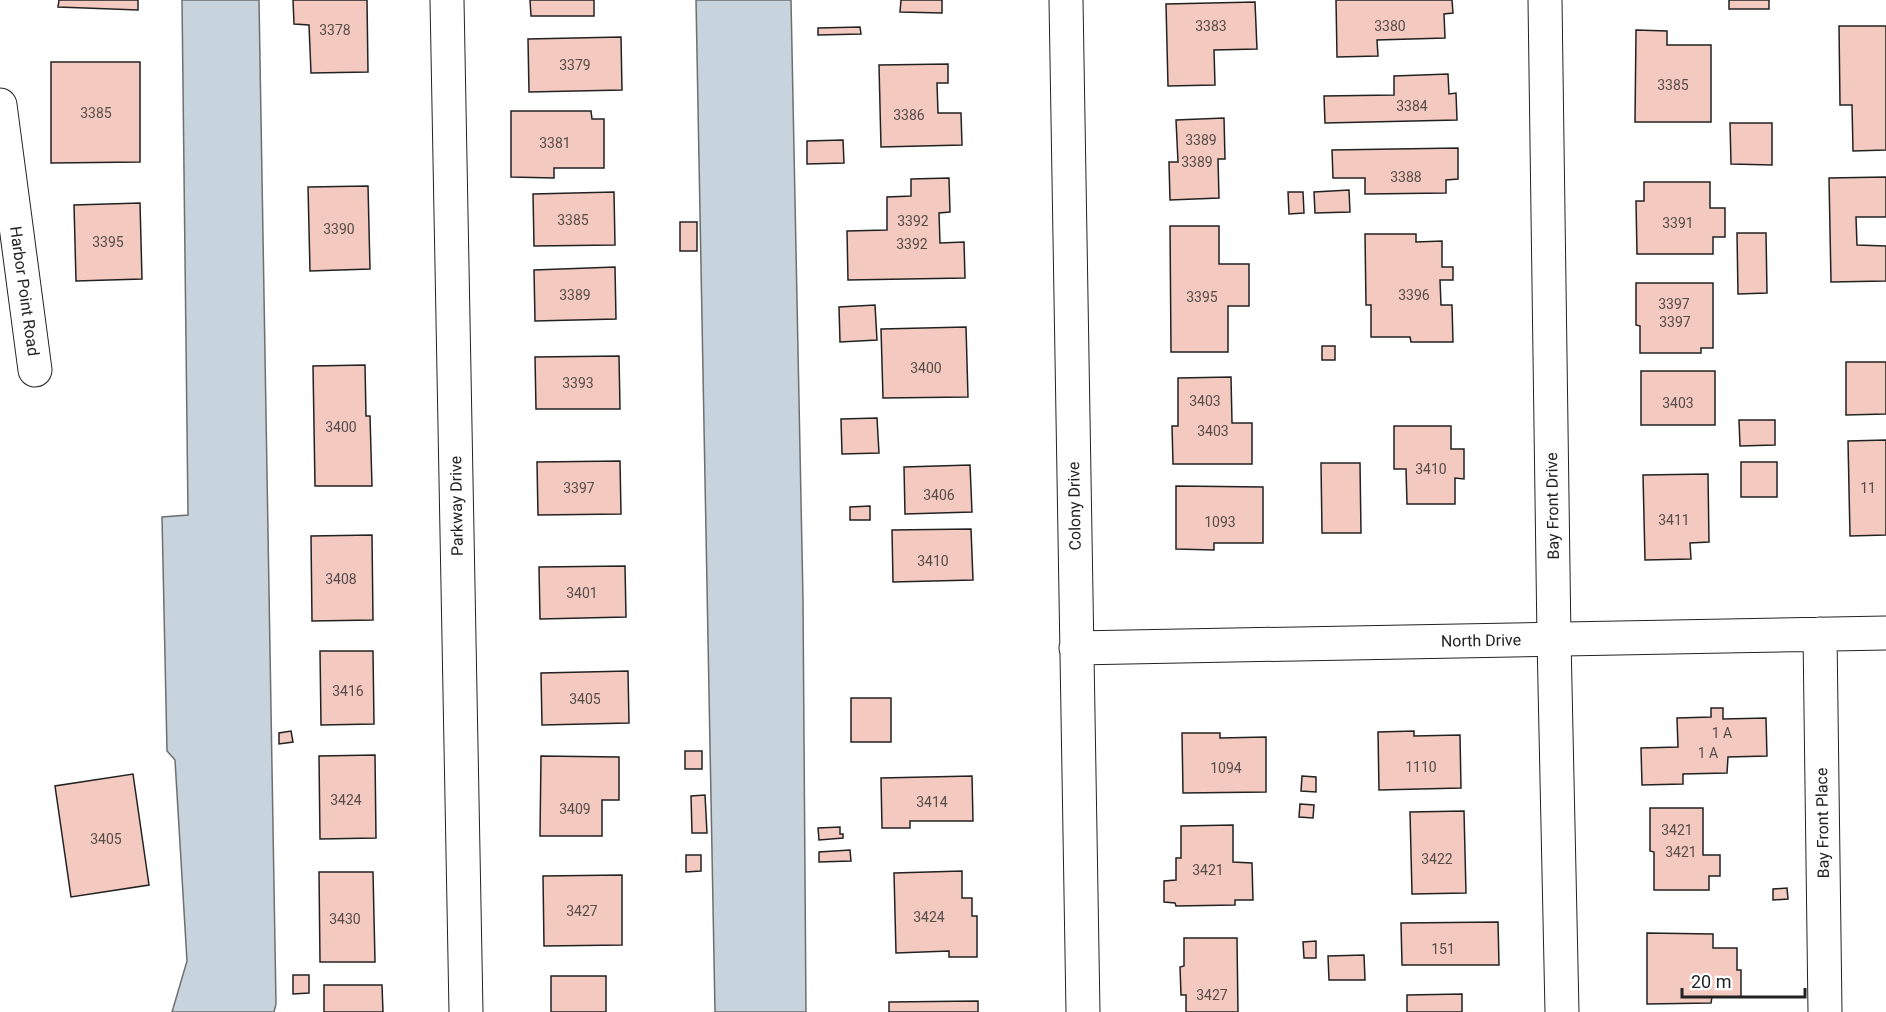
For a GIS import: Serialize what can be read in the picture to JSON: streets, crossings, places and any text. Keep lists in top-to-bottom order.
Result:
{
  "streets": {
    "street": [
      "Harbor Point Road",
      "Parkway Drive",
      "Colony Drive",
      "Bay Front Drive",
      "North Drive",
      "Bay Front Place"
    ]
  },
  "crossings": [
    ["Colony Drive", "North Drive"],
    ["Bay Front Drive", "North Drive"],
    ["North Drive", "Bay Front Place"]
  ],
  "house_numbers": [
    "3383",
    "3380",
    "3378",
    "3379",
    "3385",
    "3384",
    "3385",
    "3386",
    "3389",
    "3381",
    "3389",
    "3388",
    "3385",
    "3392",
    "3391",
    "3390",
    "3395",
    "3392",
    "3389",
    "3396",
    "3395",
    "3397",
    "3397",
    "3400",
    "3393",
    "3403",
    "3403",
    "3400",
    "3403",
    "3410",
    "3397",
    "11",
    "3406",
    "3411",
    "1093",
    "3410",
    "3408",
    "3401",
    "3416",
    "3405",
    "1 A",
    "1 A",
    "1110",
    "1094",
    "3424",
    "3414",
    "3409",
    "3421",
    "3405",
    "3421",
    "3422",
    "3421",
    "3427",
    "3424",
    "3430",
    "151",
    "3427"
  ],
  "scale_bar": "20 m"
}
